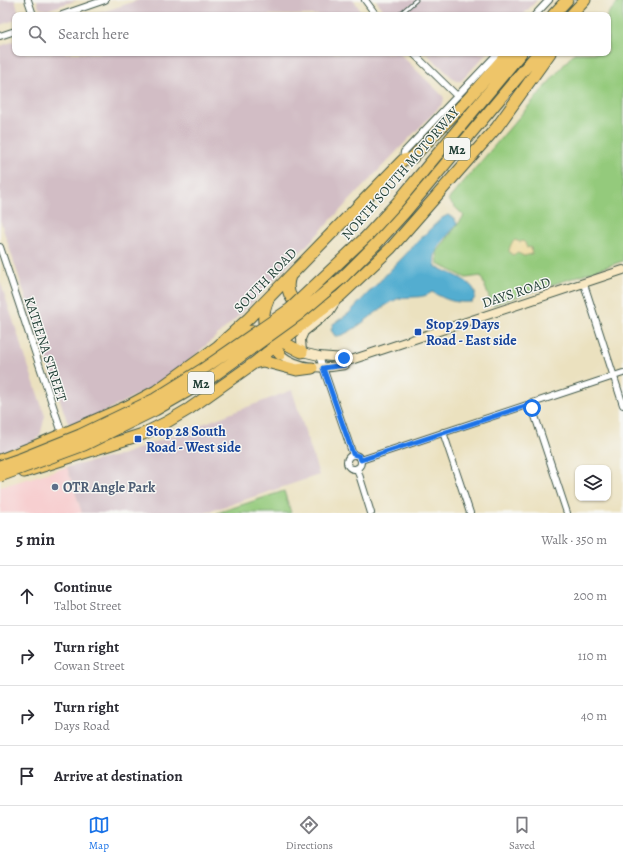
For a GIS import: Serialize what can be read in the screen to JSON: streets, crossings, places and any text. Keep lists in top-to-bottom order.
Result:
{
  "streets": {
    "highway": ["M2", "NORTH SOUTH MOTORWAY", "SOUTH ROAD"],
    "street": ["DAYS ROAD", "KATEENA STREET"]
  },
  "crossings": [
    ["SOUTH ROAD", "KATEENA STREET"]
  ],
  "places": {
    "transit": ["Stop 29 Days Road - East side", "Stop 28 South Road - West side"],
    "other": ["OTR Angle Park"]
  },
  "page": {
    "search": "Search here",
    "heading": ["5 min", "Walk · 350 m"],
    "list": [
      ["Continue", "Talbot Street", "200 m"],
      ["Turn right", "Cowan Street", "110 m"],
      ["Turn right", "Days Road", "40 m"],
      "Arrive at destination"
    ],
    "nav": ["Map", "Directions", "Saved"]
  }
}
